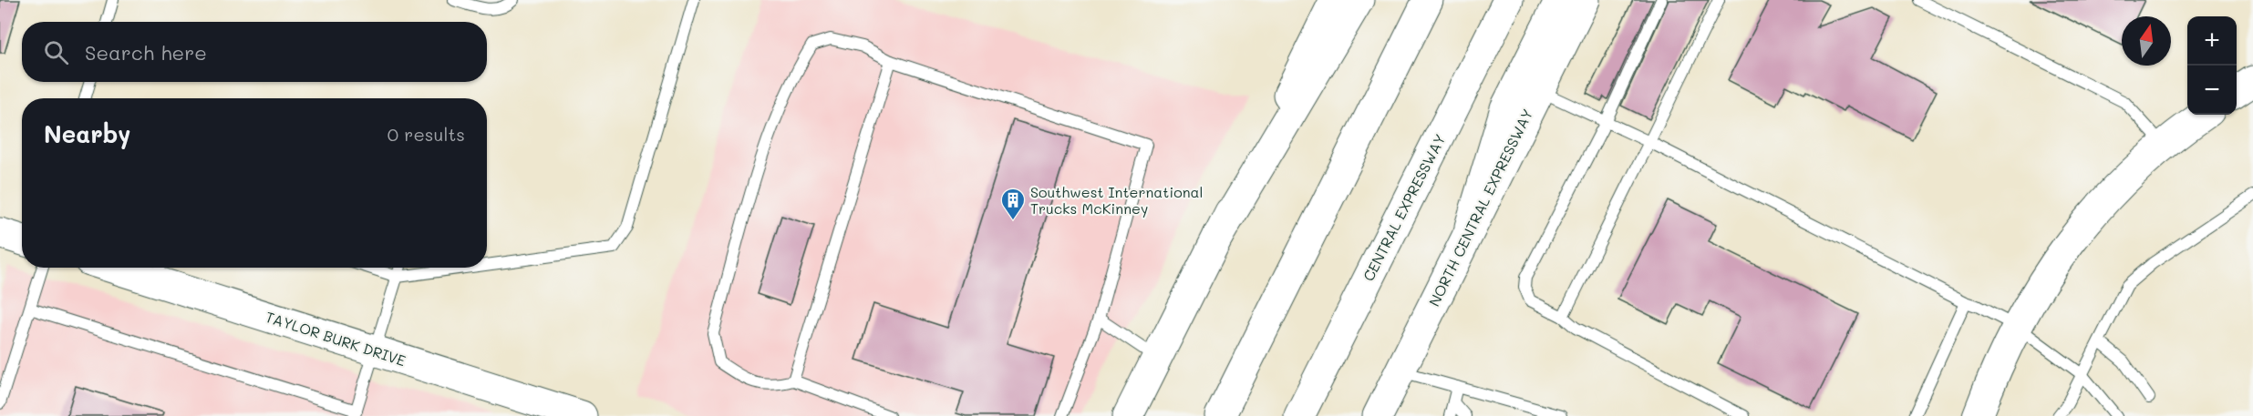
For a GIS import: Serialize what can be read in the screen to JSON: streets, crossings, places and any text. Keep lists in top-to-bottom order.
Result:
{
  "streets": {
    "main road": ["CENTRAL EXPRESSWAY", "NORTH CENTRAL EXPRESSWAY", "TAYLOR BURK DRIVE"]
  },
  "places": {
    "building": ["Southwest International Trucks McKinney"]
  },
  "north": "top",
  "page": {
    "map_buttons": ["+", "−"],
    "search": "Search here",
    "heading": ["Nearby", "0 results"]
  }
}
